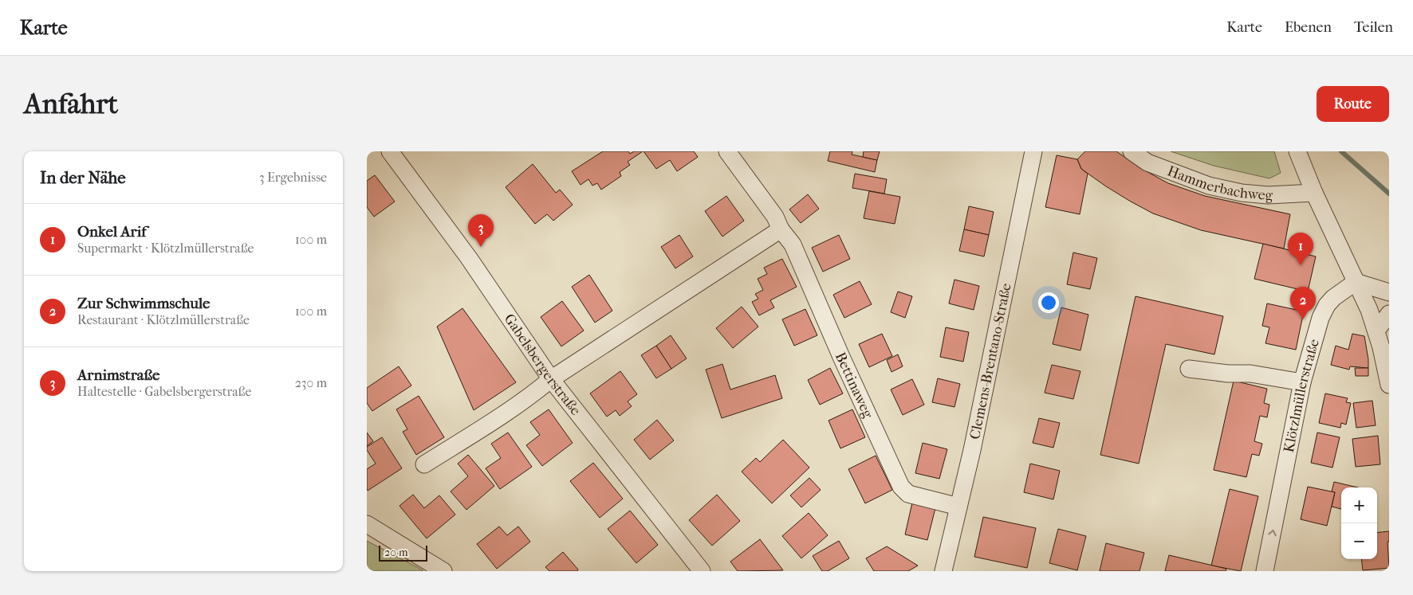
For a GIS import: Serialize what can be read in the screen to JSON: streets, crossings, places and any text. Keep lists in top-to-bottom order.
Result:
{
  "streets": {
    "street": [
      "Hammerbachweg",
      "Clemens-Brentano-Straße",
      "Gabelsbergerstraße",
      "Bettinaweg",
      "Klötzlmüllerstraße"
    ]
  },
  "crossings": [
    ["Clemens-Brentano-Straße", "Bettinaweg"]
  ],
  "one_way": ["Klötzlmüllerstraße"],
  "scale_bar": "20 m",
  "page": {
    "header": "Karte",
    "nav": ["Karte", "Ebenen", "Teilen"],
    "buttons": "Route",
    "title": "Anfahrt",
    "heading": ["In der Nähe", "3 Ergebnisse"],
    "list": [
      {
        "mark": "1",
        "name": "Onkel Arif",
        "note": "Supermarkt · Klötzlmüllerstraße",
        "value": "100 m"
      },
      {
        "mark": "2",
        "name": "Zur Schwimmschule",
        "note": "Restaurant · Klötzlmüllerstraße",
        "value": "100 m"
      },
      {
        "mark": "3",
        "name": "Arnimstraße",
        "note": "Haltestelle · Gabelsbergerstraße",
        "value": "230 m"
      }
    ],
    "pins": ["3", "1", "2"],
    "map_buttons": ["+", "−"],
    "scale": "20 m"
  }
}
